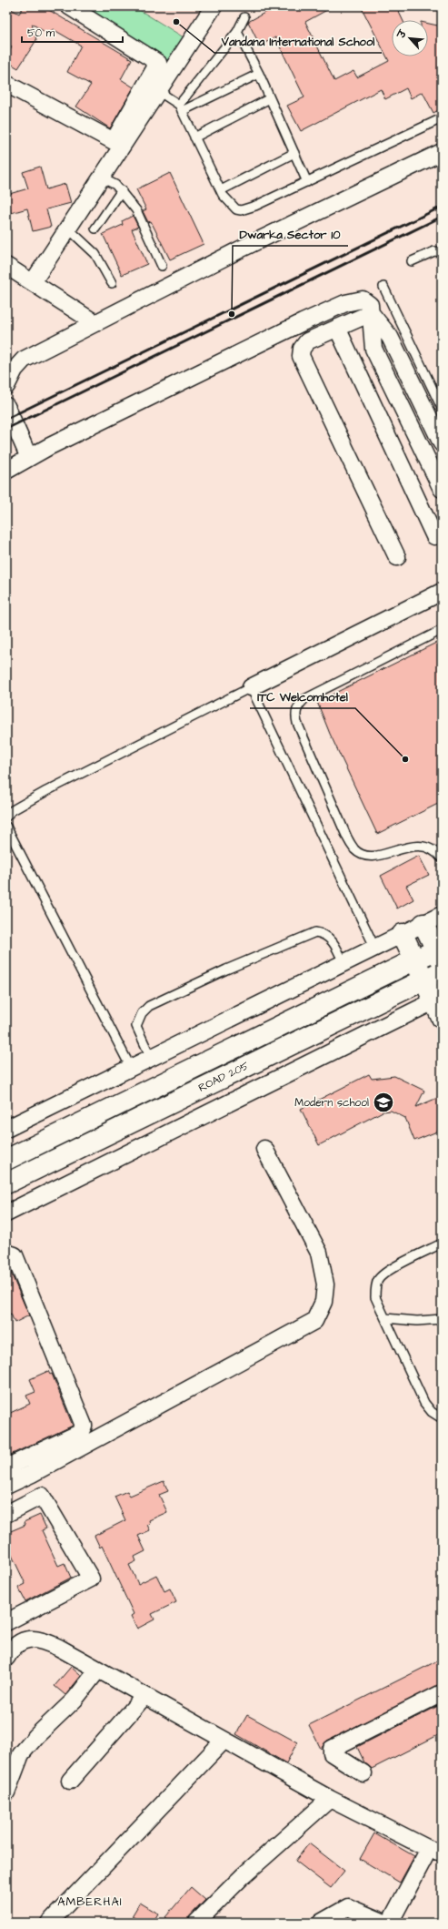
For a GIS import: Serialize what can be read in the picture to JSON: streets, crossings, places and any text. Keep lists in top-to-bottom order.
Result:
{
  "streets": {
    "main road": ["ROAD 205"]
  },
  "districts": ["AMBERHAI"],
  "places": {
    "other": ["Vandana International School", "Dwarka Sector 10", "ITC Welcomhotel"],
    "school or university": ["Modern school"]
  },
  "scale_bar": "50 m",
  "north": "top left"
}
